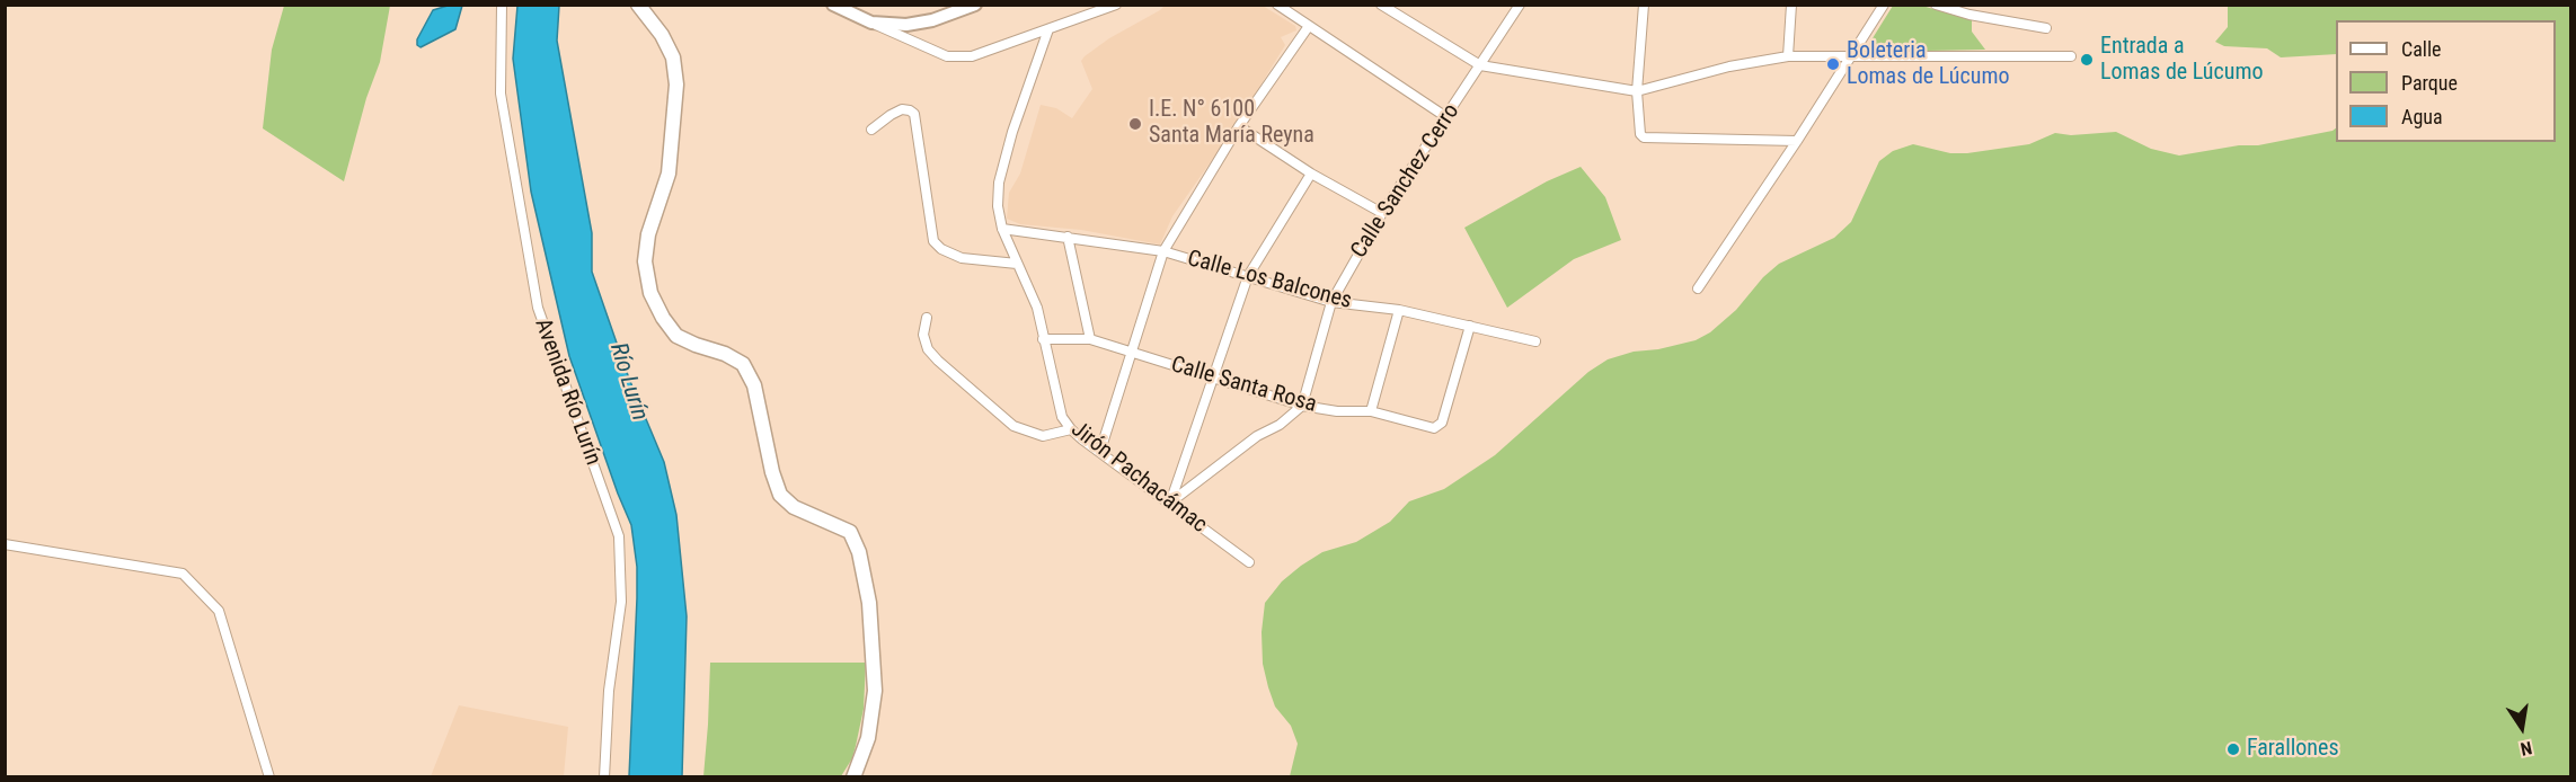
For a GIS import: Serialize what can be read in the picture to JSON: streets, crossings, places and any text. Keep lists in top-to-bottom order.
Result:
{
  "streets": {
    "street": [
      "Calle Sanchez Cerro",
      "Calle Los Balcones",
      "Calle Santa Rosa",
      "Avenida Río Lurín",
      "Jirón Pachacámac"
    ]
  },
  "crossings": [
    ["Calle Sanchez Cerro", "Calle Los Balcones"],
    ["Calle Sanchez Cerro", "Calle Santa Rosa"],
    ["Calle Los Balcones", "Calle Santa Rosa"],
    ["Calle Los Balcones", "Jirón Pachacámac"],
    ["Calle Santa Rosa", "Jirón Pachacámac"]
  ],
  "water": ["Río Lurín"],
  "places": [
    "Entrada a Lomas de Lúcumo",
    "Boleteria Lomas de Lúcumo",
    "I.E. N° 6100 Santa María Reyna",
    "Farallones"
  ],
  "legend": ["Calle", "Parque", "Agua"],
  "north": "bottom"
}
